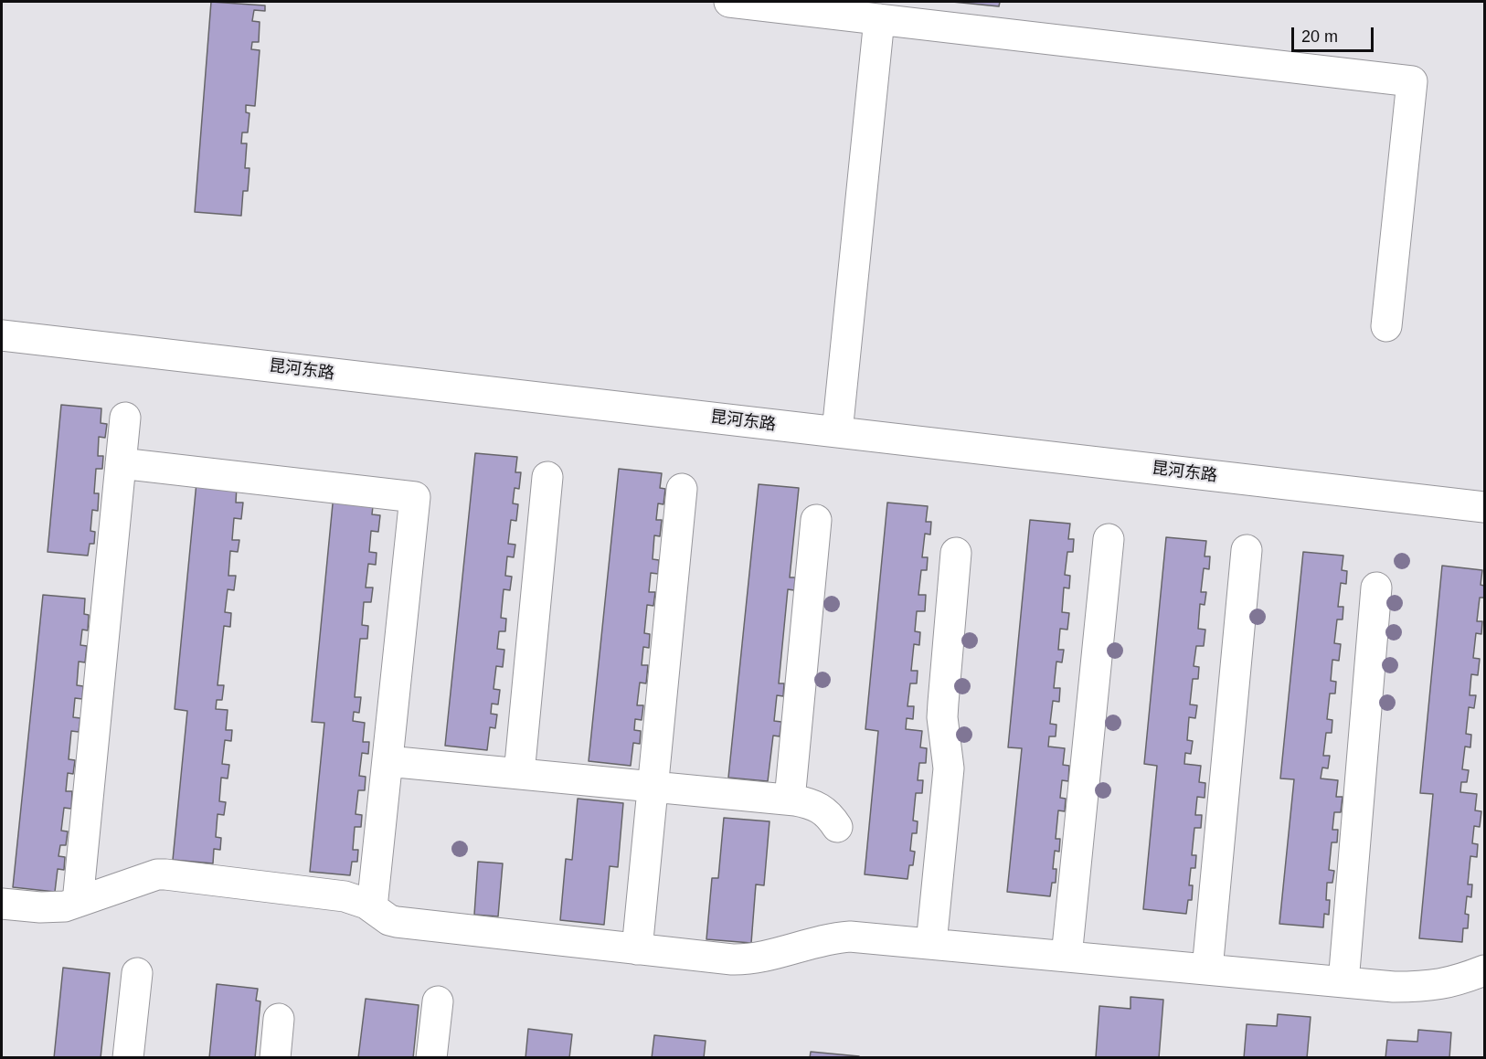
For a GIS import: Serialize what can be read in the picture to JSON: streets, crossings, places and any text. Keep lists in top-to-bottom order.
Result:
{
  "streets": {
    "street": ["昆河东路"]
  },
  "scale_bar": "20 m"
}
